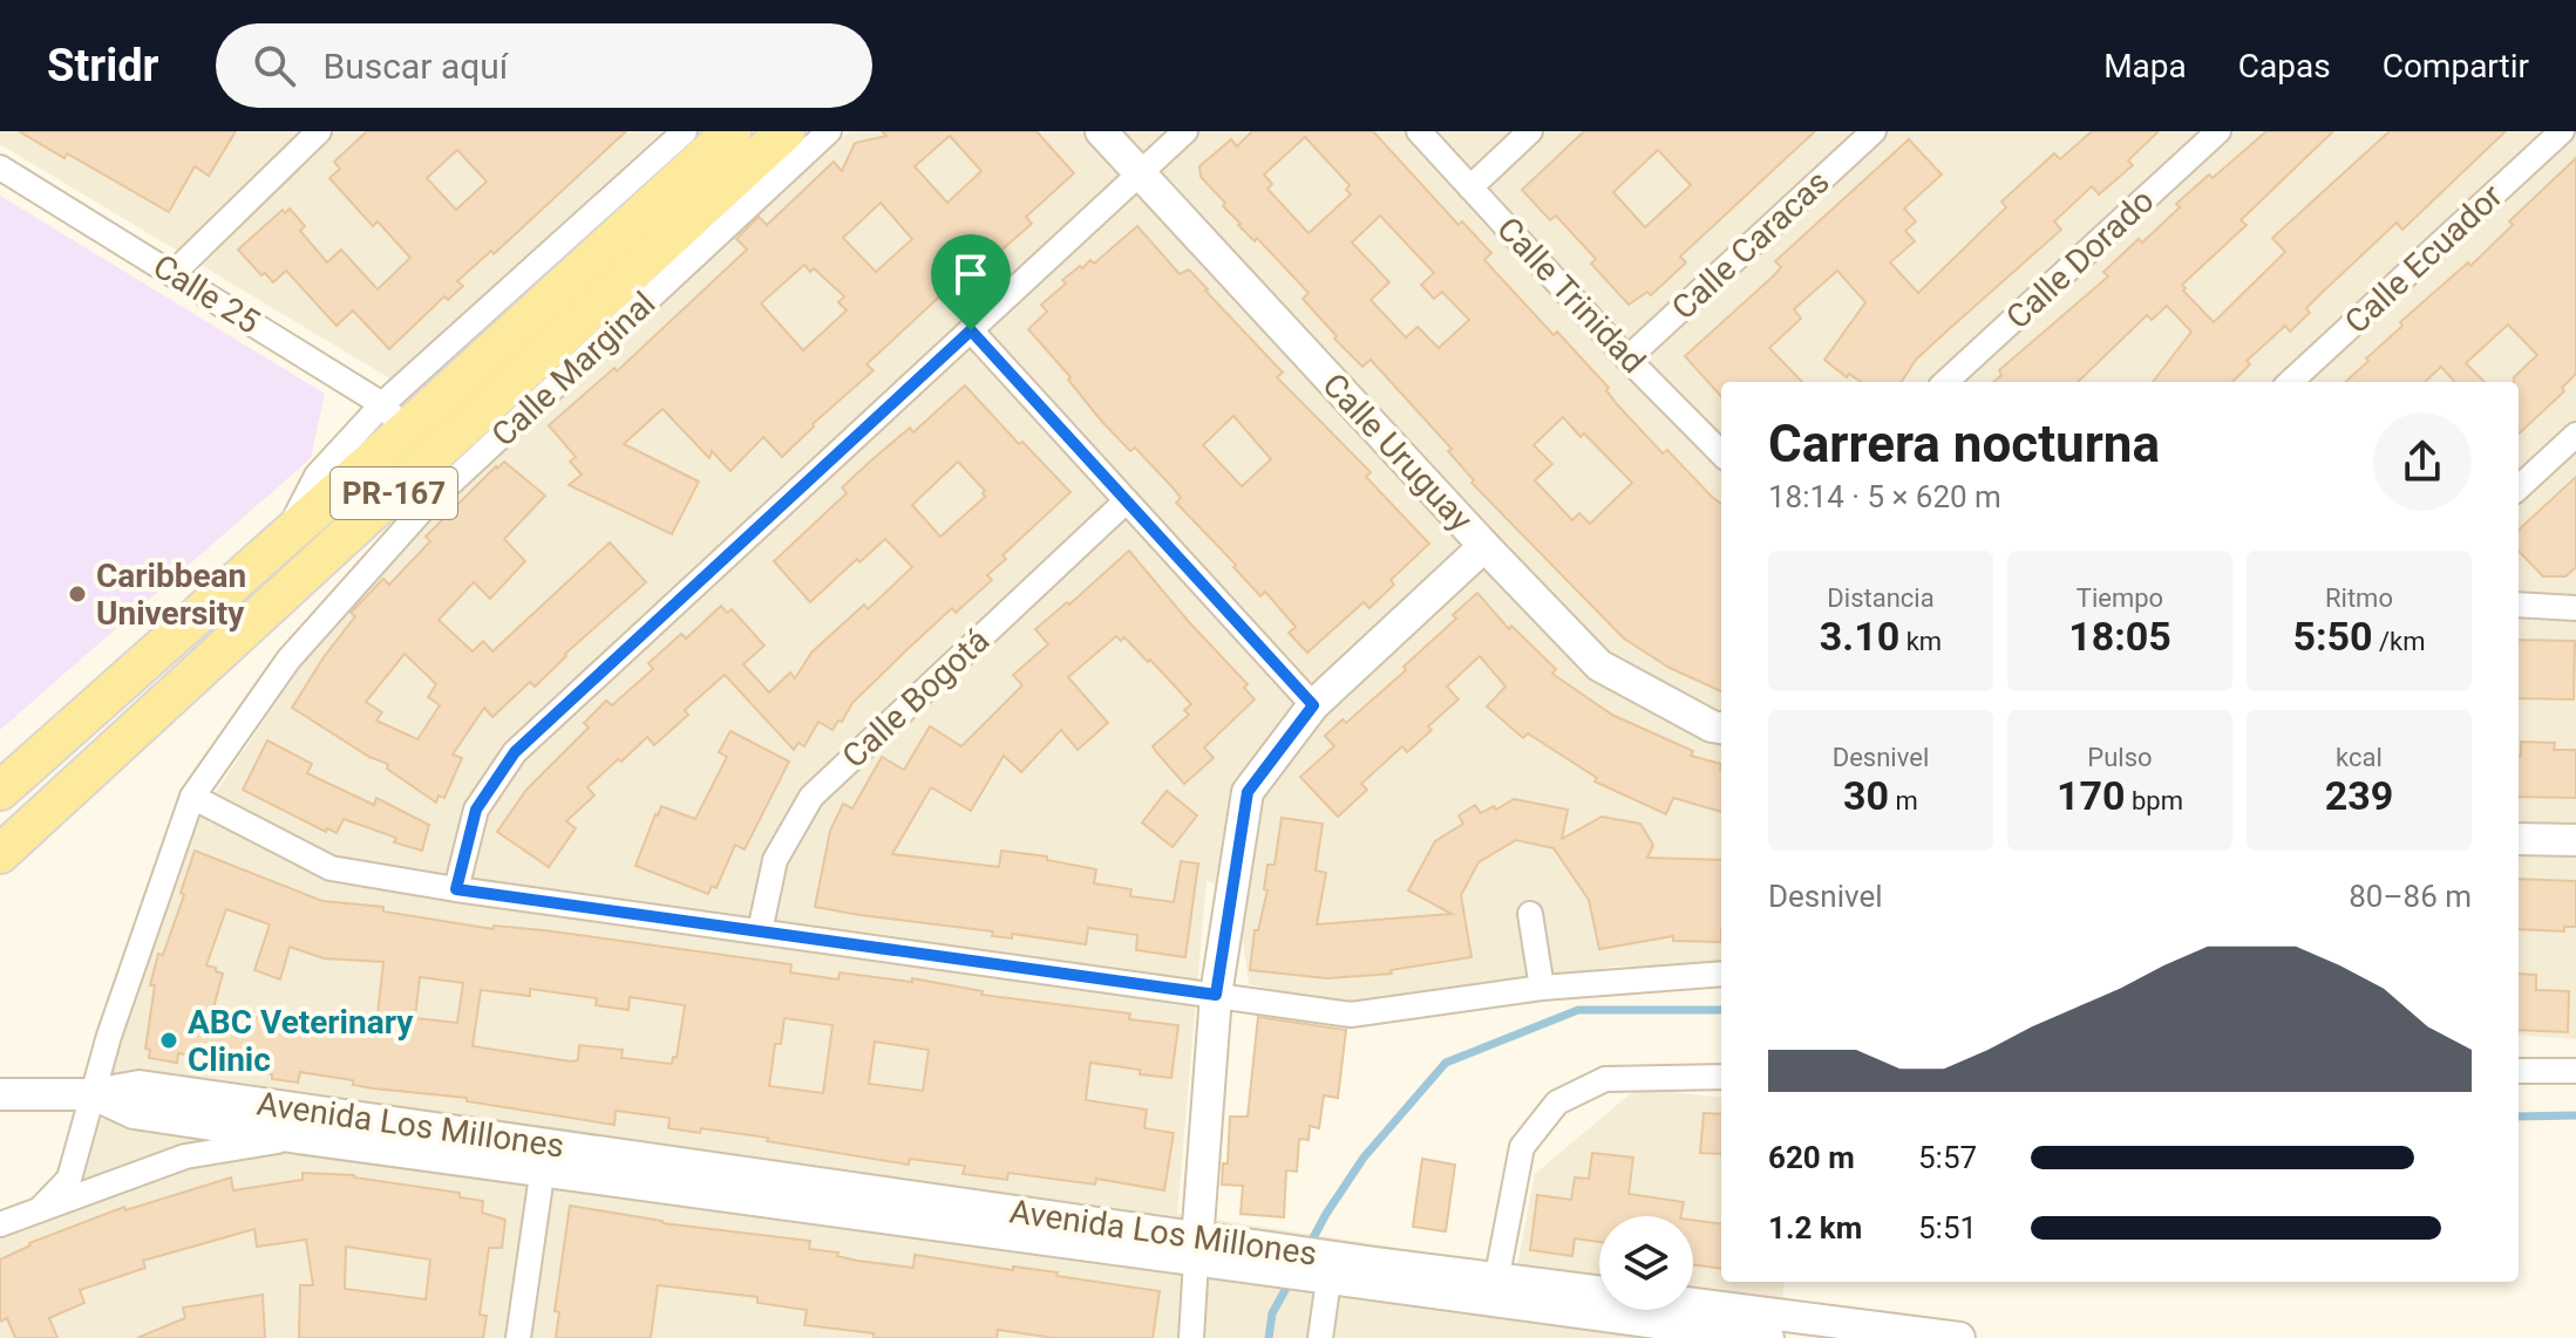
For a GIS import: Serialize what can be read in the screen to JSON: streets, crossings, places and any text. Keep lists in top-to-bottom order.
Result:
{
  "streets": {
    "main road": ["PR-167"],
    "street": [
      "Calle Caracas",
      "Calle Dorado",
      "Calle Ecuador",
      "Calle 25",
      "Calle Trinidad",
      "Calle Marginal",
      "Calle Uruguay",
      "Calle Bogotá",
      "Avenida Los Millones"
    ]
  },
  "crossings": [
    ["Calle Caracas", "Calle Trinidad"],
    ["Calle 25", "PR-167"],
    ["Calle Marginal", "Avenida Los Millones"]
  ],
  "places": ["Caribbean University", "ABC Veterinary Clinic"],
  "page": {
    "header": "Stridr",
    "search": "Buscar aquí",
    "nav": ["Mapa", "Capas", "Compartir"],
    "heading": ["Carrera nocturna", "18:14 · 5 × 620 m"],
    "stats": [
      ["Distancia", "3.10 km"],
      ["Tiempo", "18:05"],
      ["Ritmo", "5:50 /km"],
      ["Desnivel", "30 m"],
      ["Pulso", "170 bpm"],
      ["kcal", "239"]
    ],
    "chart": ["Desnivel", "80–86 m"],
    "list": [
      {
        "name": "620 m",
        "note": "5:57"
      },
      {
        "name": "1.2 km",
        "note": "5:51"
      }
    ]
  }
}
